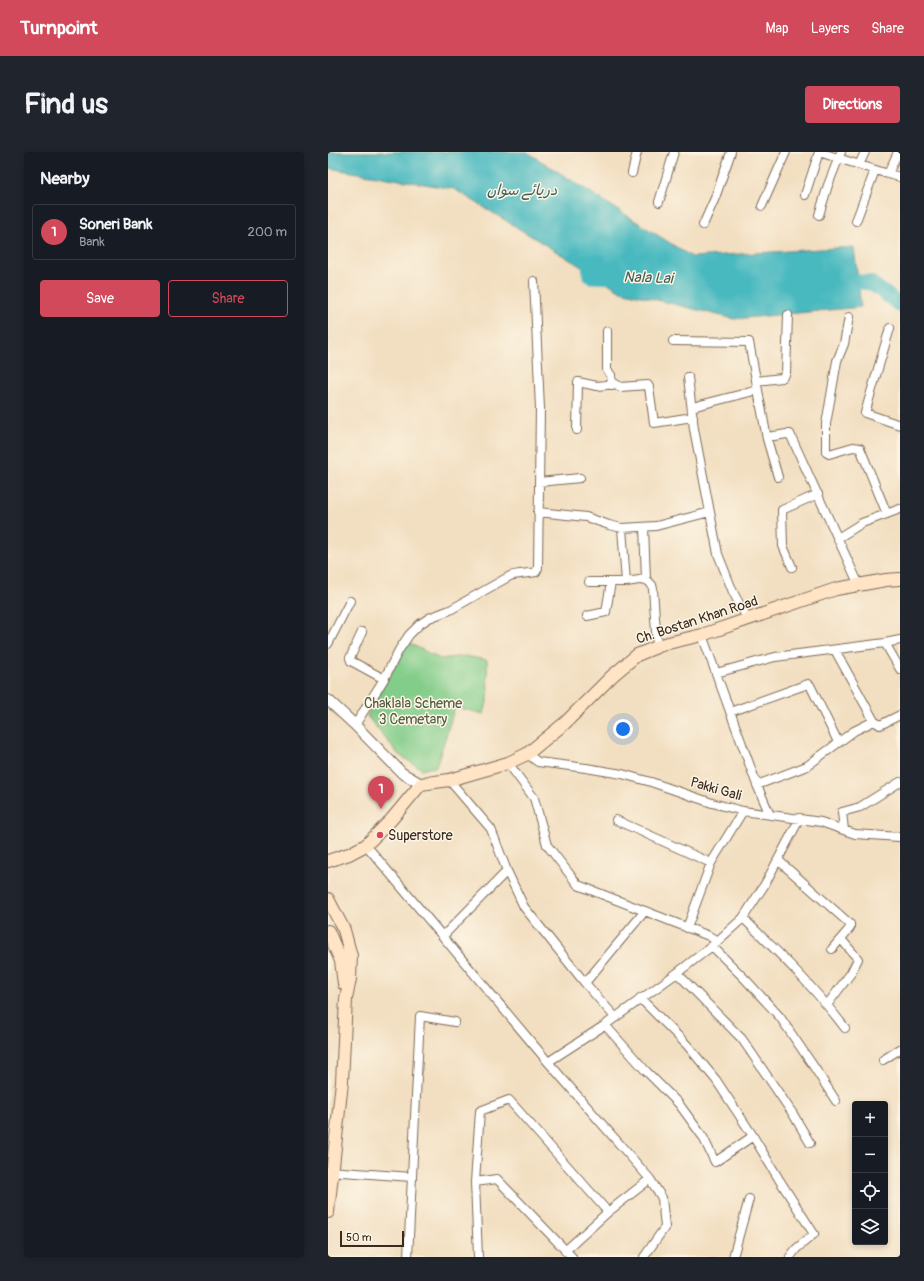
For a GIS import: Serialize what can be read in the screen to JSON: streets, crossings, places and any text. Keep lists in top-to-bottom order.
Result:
{
  "streets": {
    "main road": ["Ch. Bostan Khan Road"],
    "street": ["Pakki Gali"]
  },
  "crossings": [
    ["Ch. Bostan Khan Road", "Pakki Gali"]
  ],
  "water": ["دریائے سواں", "Nala Lai"],
  "parks": ["Chaklala Scheme 3 Cemetary"],
  "places": ["Superstore"],
  "scale_bar": "50 m",
  "page": {
    "header": "Turnpoint",
    "nav": ["Map", "Layers", "Share"],
    "buttons": [
      "Directions",
      ["Save", "Share"]
    ],
    "title": "Find us",
    "heading": "Nearby",
    "list": [
      {
        "mark": "1",
        "name": "Soneri Bank",
        "note": "Bank",
        "value": "200 m"
      }
    ],
    "pins": "1",
    "map_buttons": ["+", "−"],
    "scale": "50 m"
  }
}
